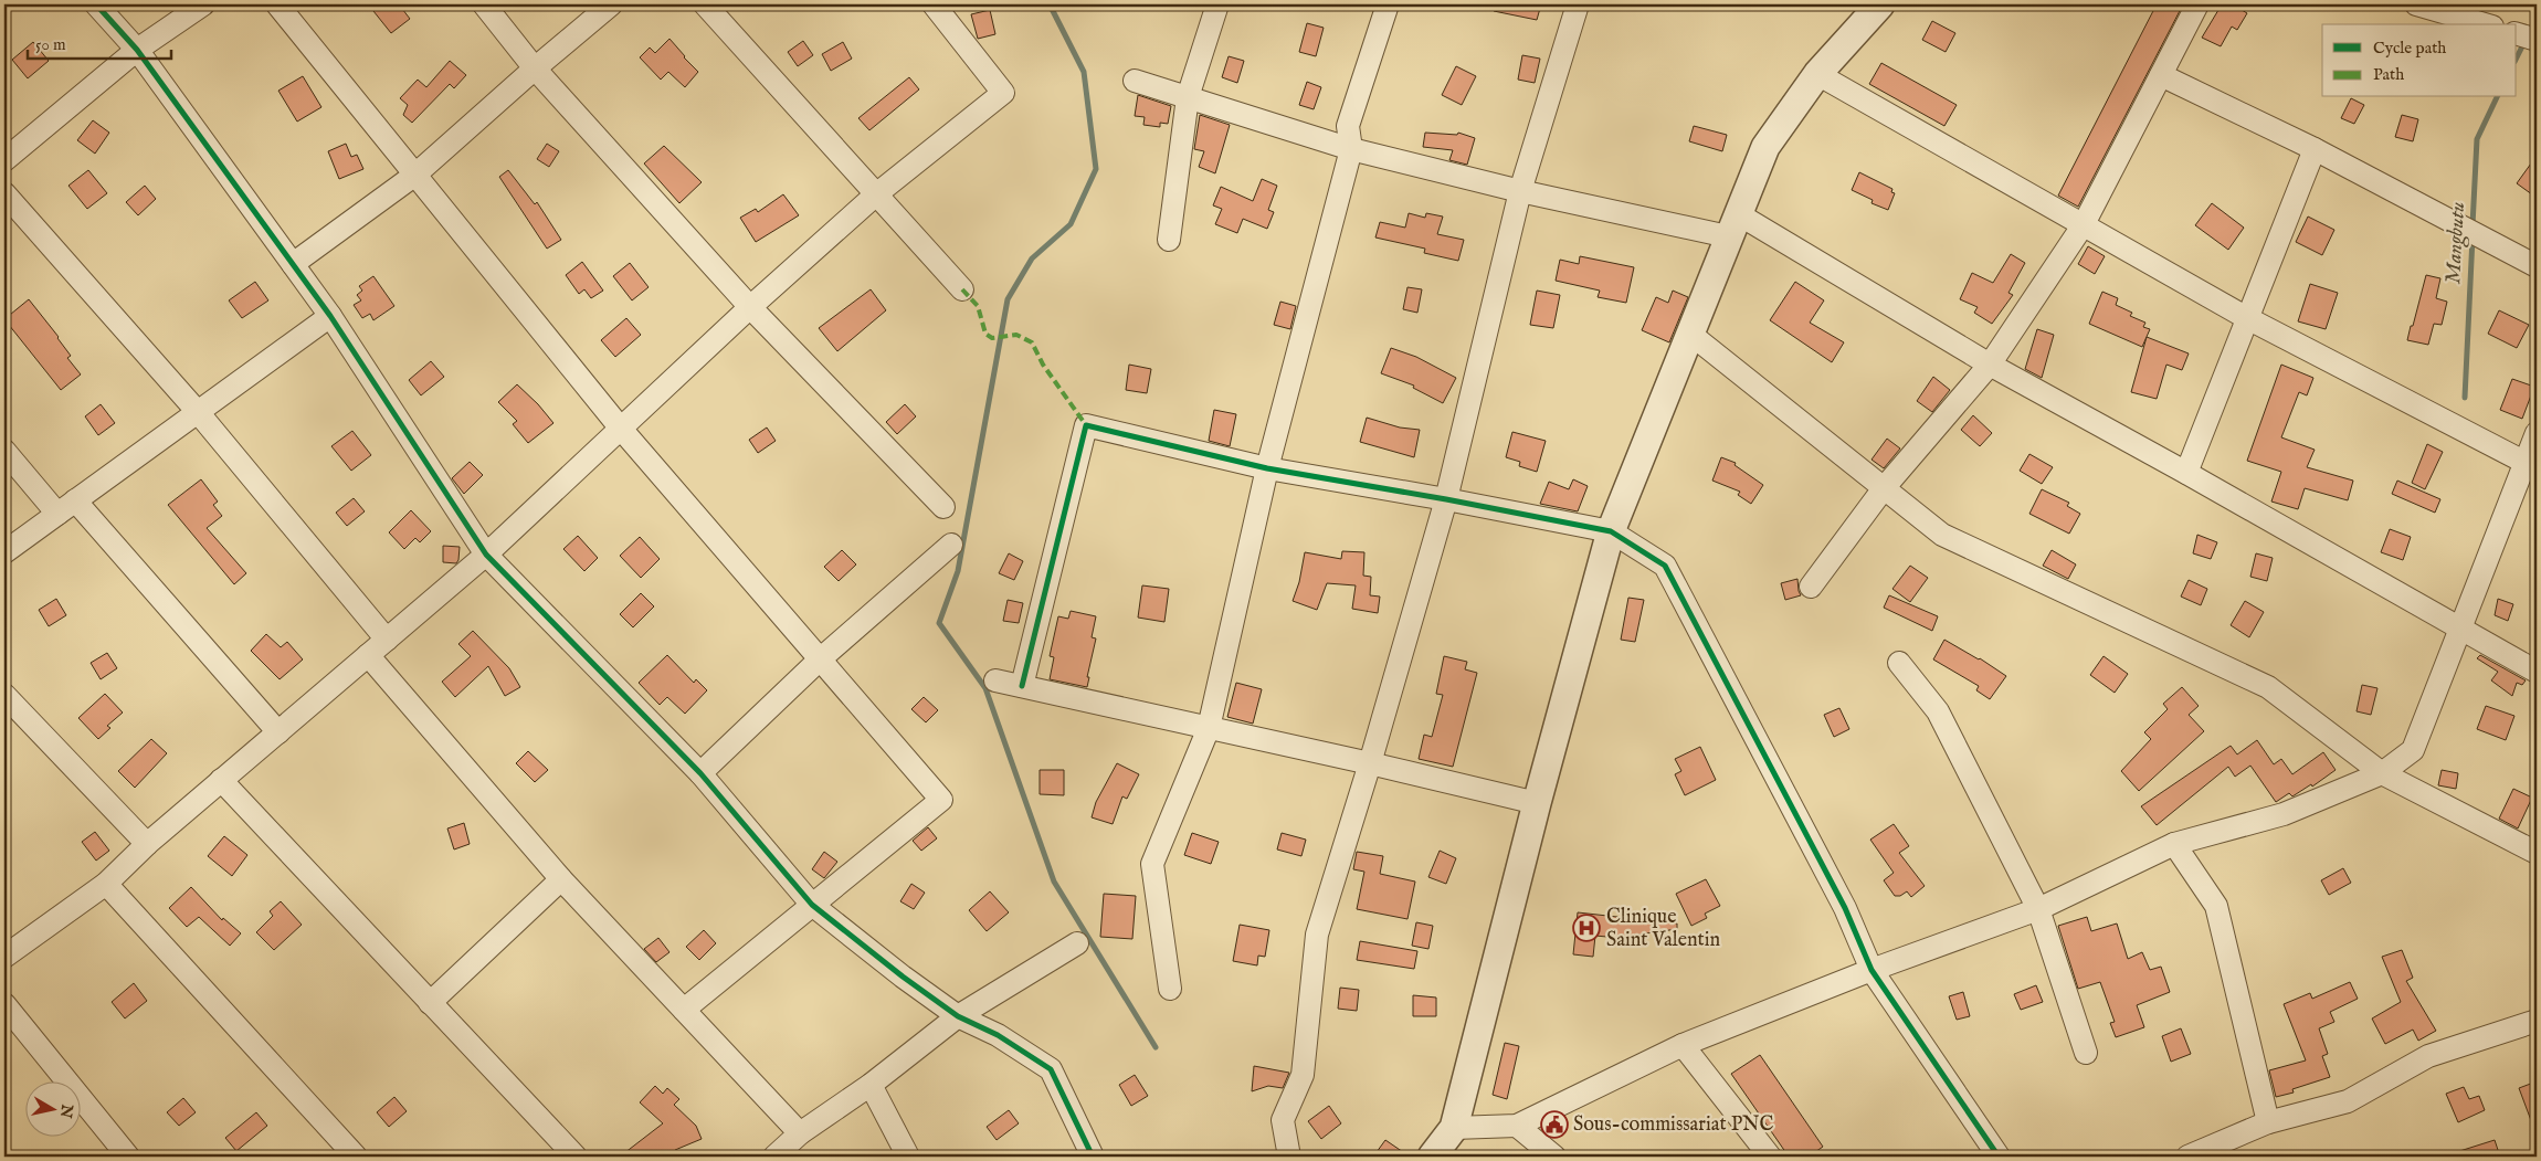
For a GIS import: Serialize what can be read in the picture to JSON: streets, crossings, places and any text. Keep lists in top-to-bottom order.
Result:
{
  "water": ["Mangbutu"],
  "places": {
    "hospital": ["Clinique Saint Valentin"],
    "public building": ["Sous-commissariat PNC"]
  },
  "legend": ["Cycle path", "Path"],
  "scale_bar": "50 m",
  "north": "right"
}
